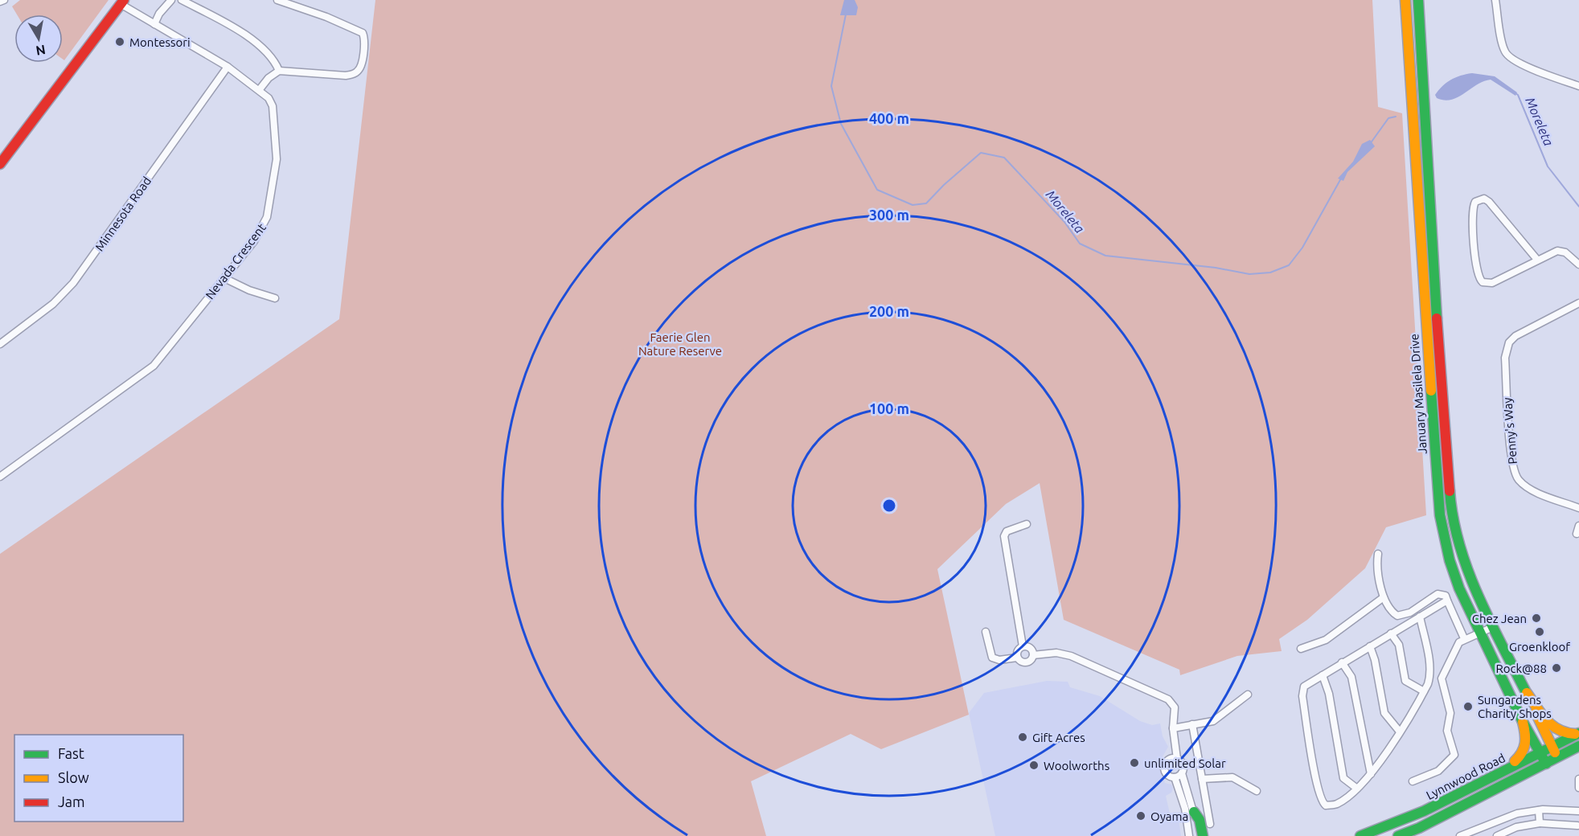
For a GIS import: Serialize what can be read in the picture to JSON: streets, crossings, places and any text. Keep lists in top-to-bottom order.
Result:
{
  "streets": {
    "main road": ["January Masilela Drive", "Lynnwood Road"],
    "street": ["Minnesota Road", "Nevada Crescent", "Penny's Way"]
  },
  "crossings": [
    ["Minnesota Road", "Nevada Crescent"],
    ["January Masilela Drive", "Lynnwood Road"]
  ],
  "water": ["Moreleta"],
  "parks": ["Faerie Glen Nature Reserve"],
  "places": [
    "Montessori",
    "Chez Jean",
    "Groenkloof",
    "Rock@88",
    "Sungardens Charity Shops",
    "Gift Acres",
    "unlimited Solar",
    "Woolworths",
    "Oyama"
  ],
  "legend": ["Fast", "Slow", "Jam"],
  "north": "bottom",
  "rings": [
    "400 m",
    "300 m",
    "200 m",
    "100 m"
  ]
}
